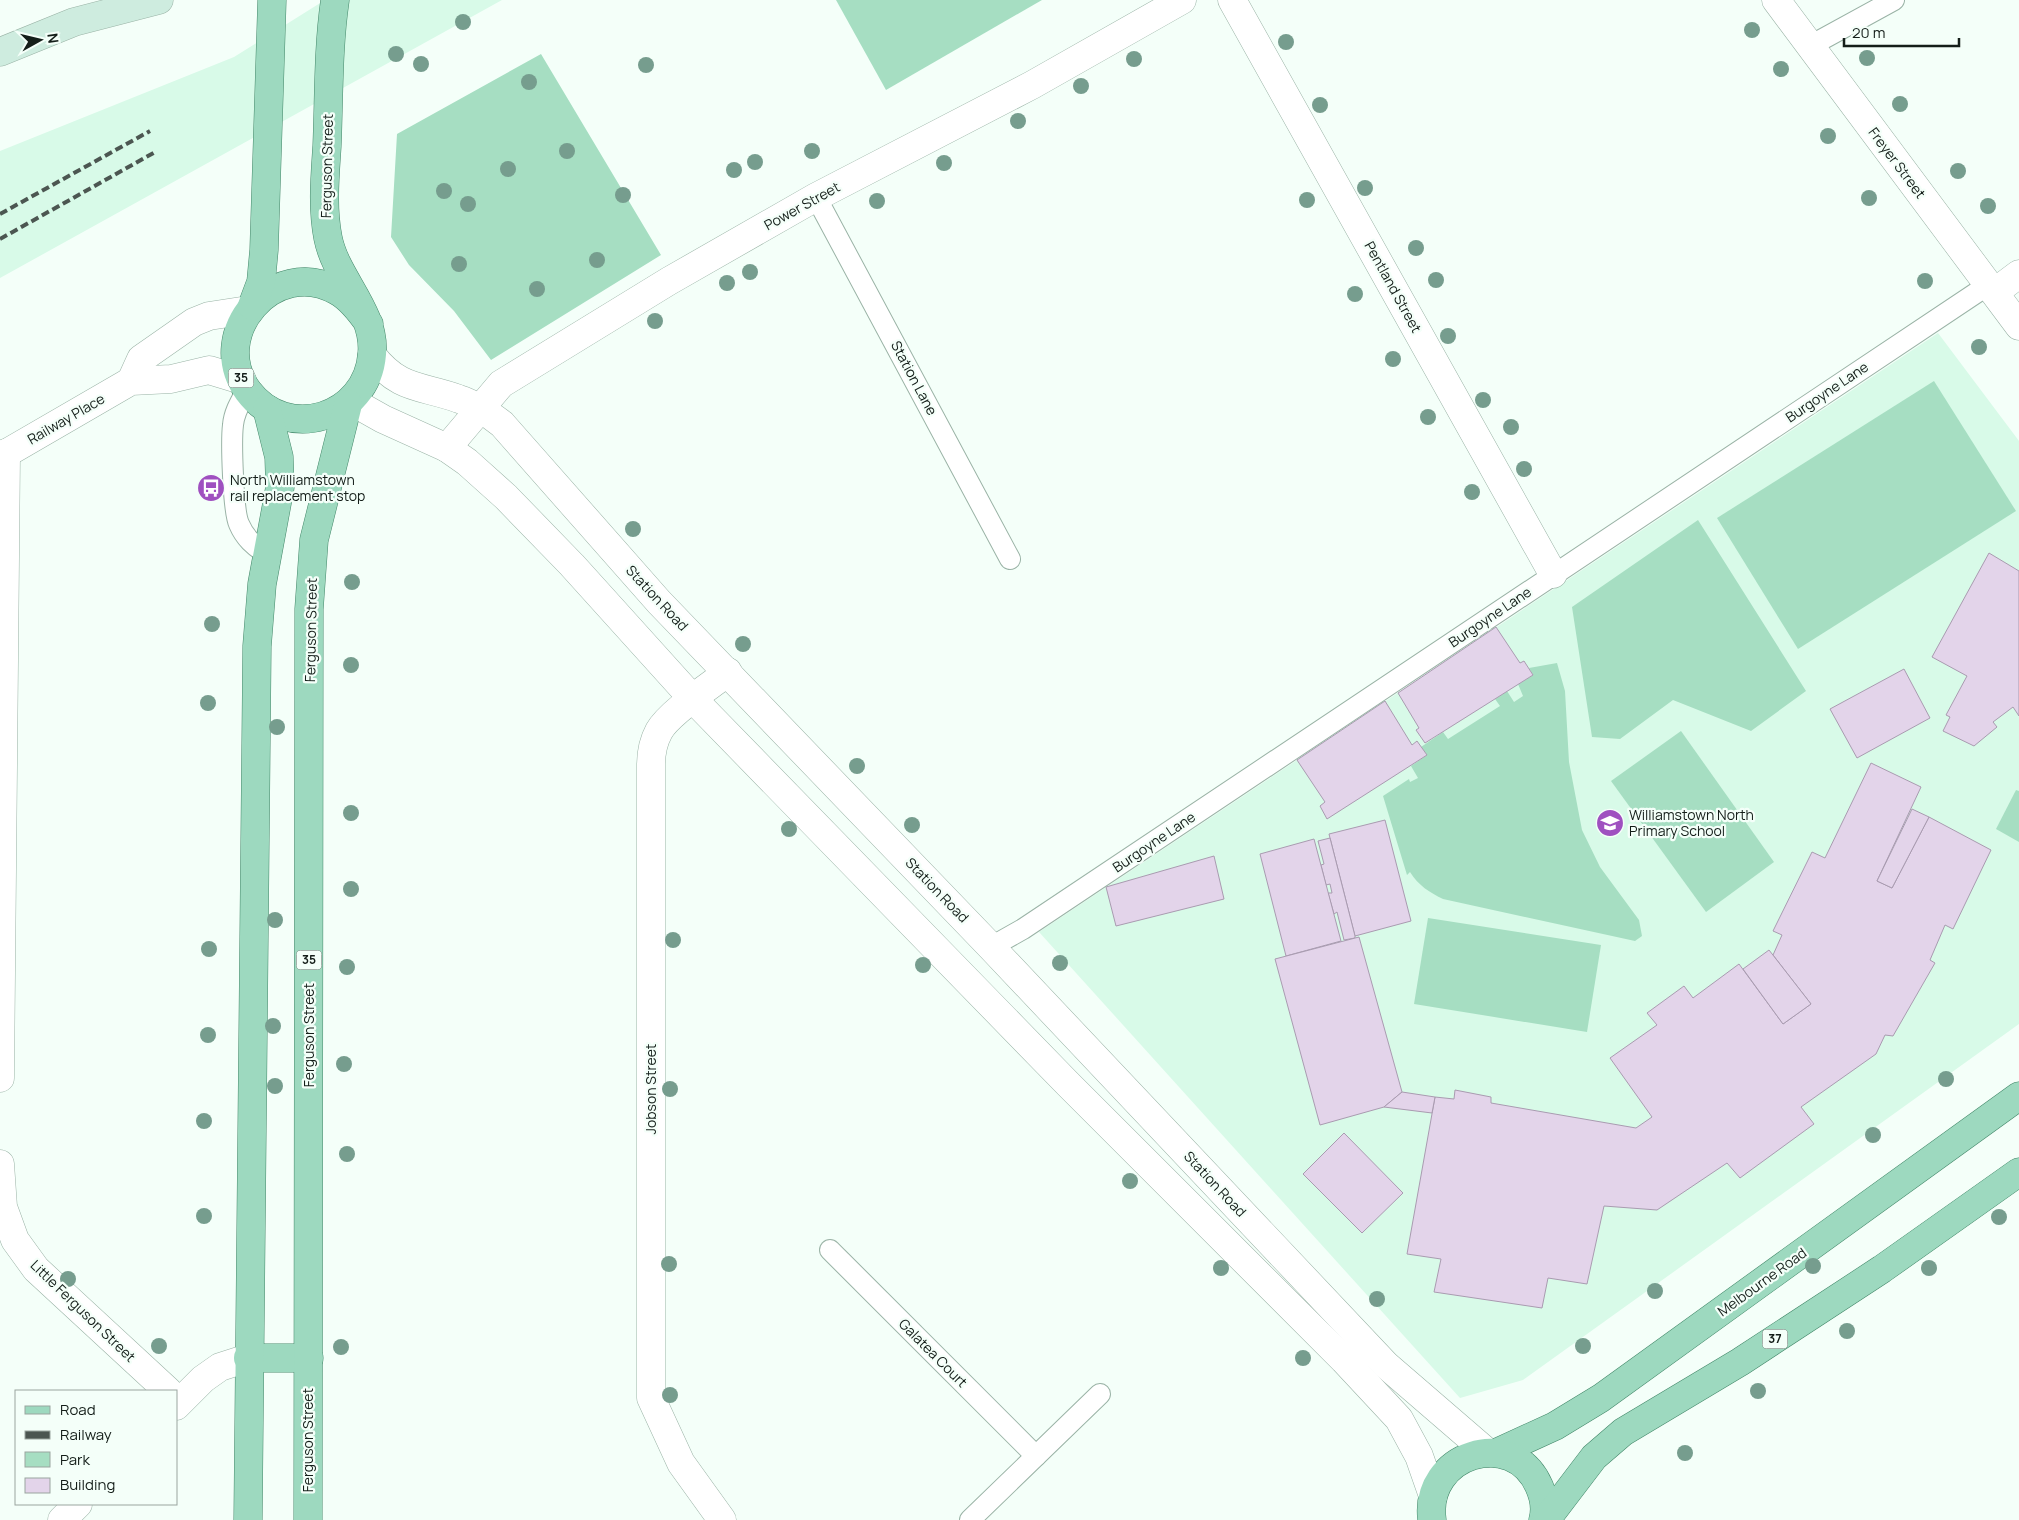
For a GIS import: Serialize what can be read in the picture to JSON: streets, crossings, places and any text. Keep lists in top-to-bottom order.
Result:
{
  "streets": {
    "main road": [
      "Ferguson Street",
      "35",
      "Melbourne Road",
      "37"
    ],
    "street": [
      "Freyer Street",
      "Power Street",
      "Pentland Street",
      "Railway Place",
      "Station Road",
      "Jobson Street",
      "Little Ferguson Street"
    ],
    "lane": ["Station Lane", "Burgoyne Lane", "Galatea Court"]
  },
  "crossings": [
    ["Freyer Street", "Burgoyne Lane"],
    ["Ferguson Street", "35"],
    ["Ferguson Street", "Railway Place"],
    ["Ferguson Street", "Station Road"],
    ["Power Street", "Station Lane"],
    ["Power Street", "Station Road"],
    ["Pentland Street", "Burgoyne Lane"],
    ["35", "Railway Place"],
    ["35", "Station Road"],
    ["Burgoyne Lane", "Station Road"],
    ["Railway Place", "Station Road"],
    ["Station Road", "Jobson Street"],
    ["Station Road", "Melbourne Road"],
    ["Station Road", "37"],
    ["Melbourne Road", "37"]
  ],
  "places": {
    "bus stop": ["North Williamstown rail replacement stop"],
    "school or university": ["Williamstown North Primary School"]
  },
  "legend": [
    "Road",
    "Railway",
    "Park",
    "Building"
  ],
  "scale_bar": "20 m",
  "north": "right"
}
